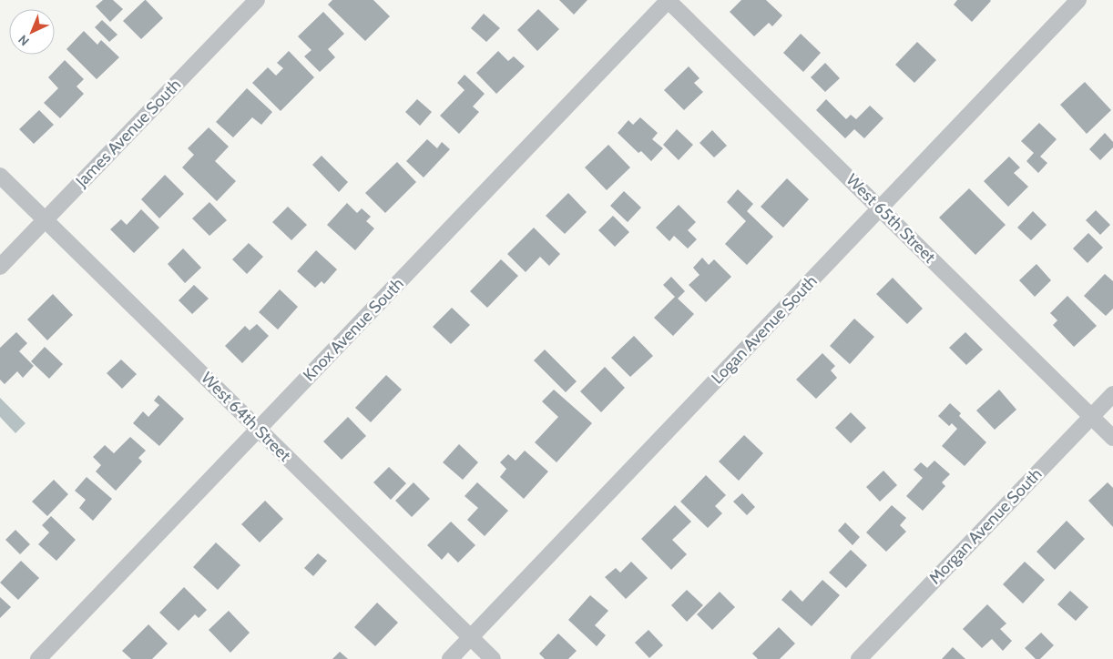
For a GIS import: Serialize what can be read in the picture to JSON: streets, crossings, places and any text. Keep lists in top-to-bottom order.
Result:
{
  "streets": {
    "street": [
      "James Avenue South",
      "West 65th Street",
      "Knox Avenue South",
      "Logan Avenue South",
      "West 64th Street",
      "Morgan Avenue South"
    ]
  },
  "crossings": [
    ["James Avenue South", "West 64th Street"],
    ["West 65th Street", "Knox Avenue South"],
    ["West 65th Street", "Logan Avenue South"],
    ["West 65th Street", "Morgan Avenue South"],
    ["Knox Avenue South", "West 64th Street"],
    ["Logan Avenue South", "West 64th Street"]
  ],
  "north": "bottom left"
}
